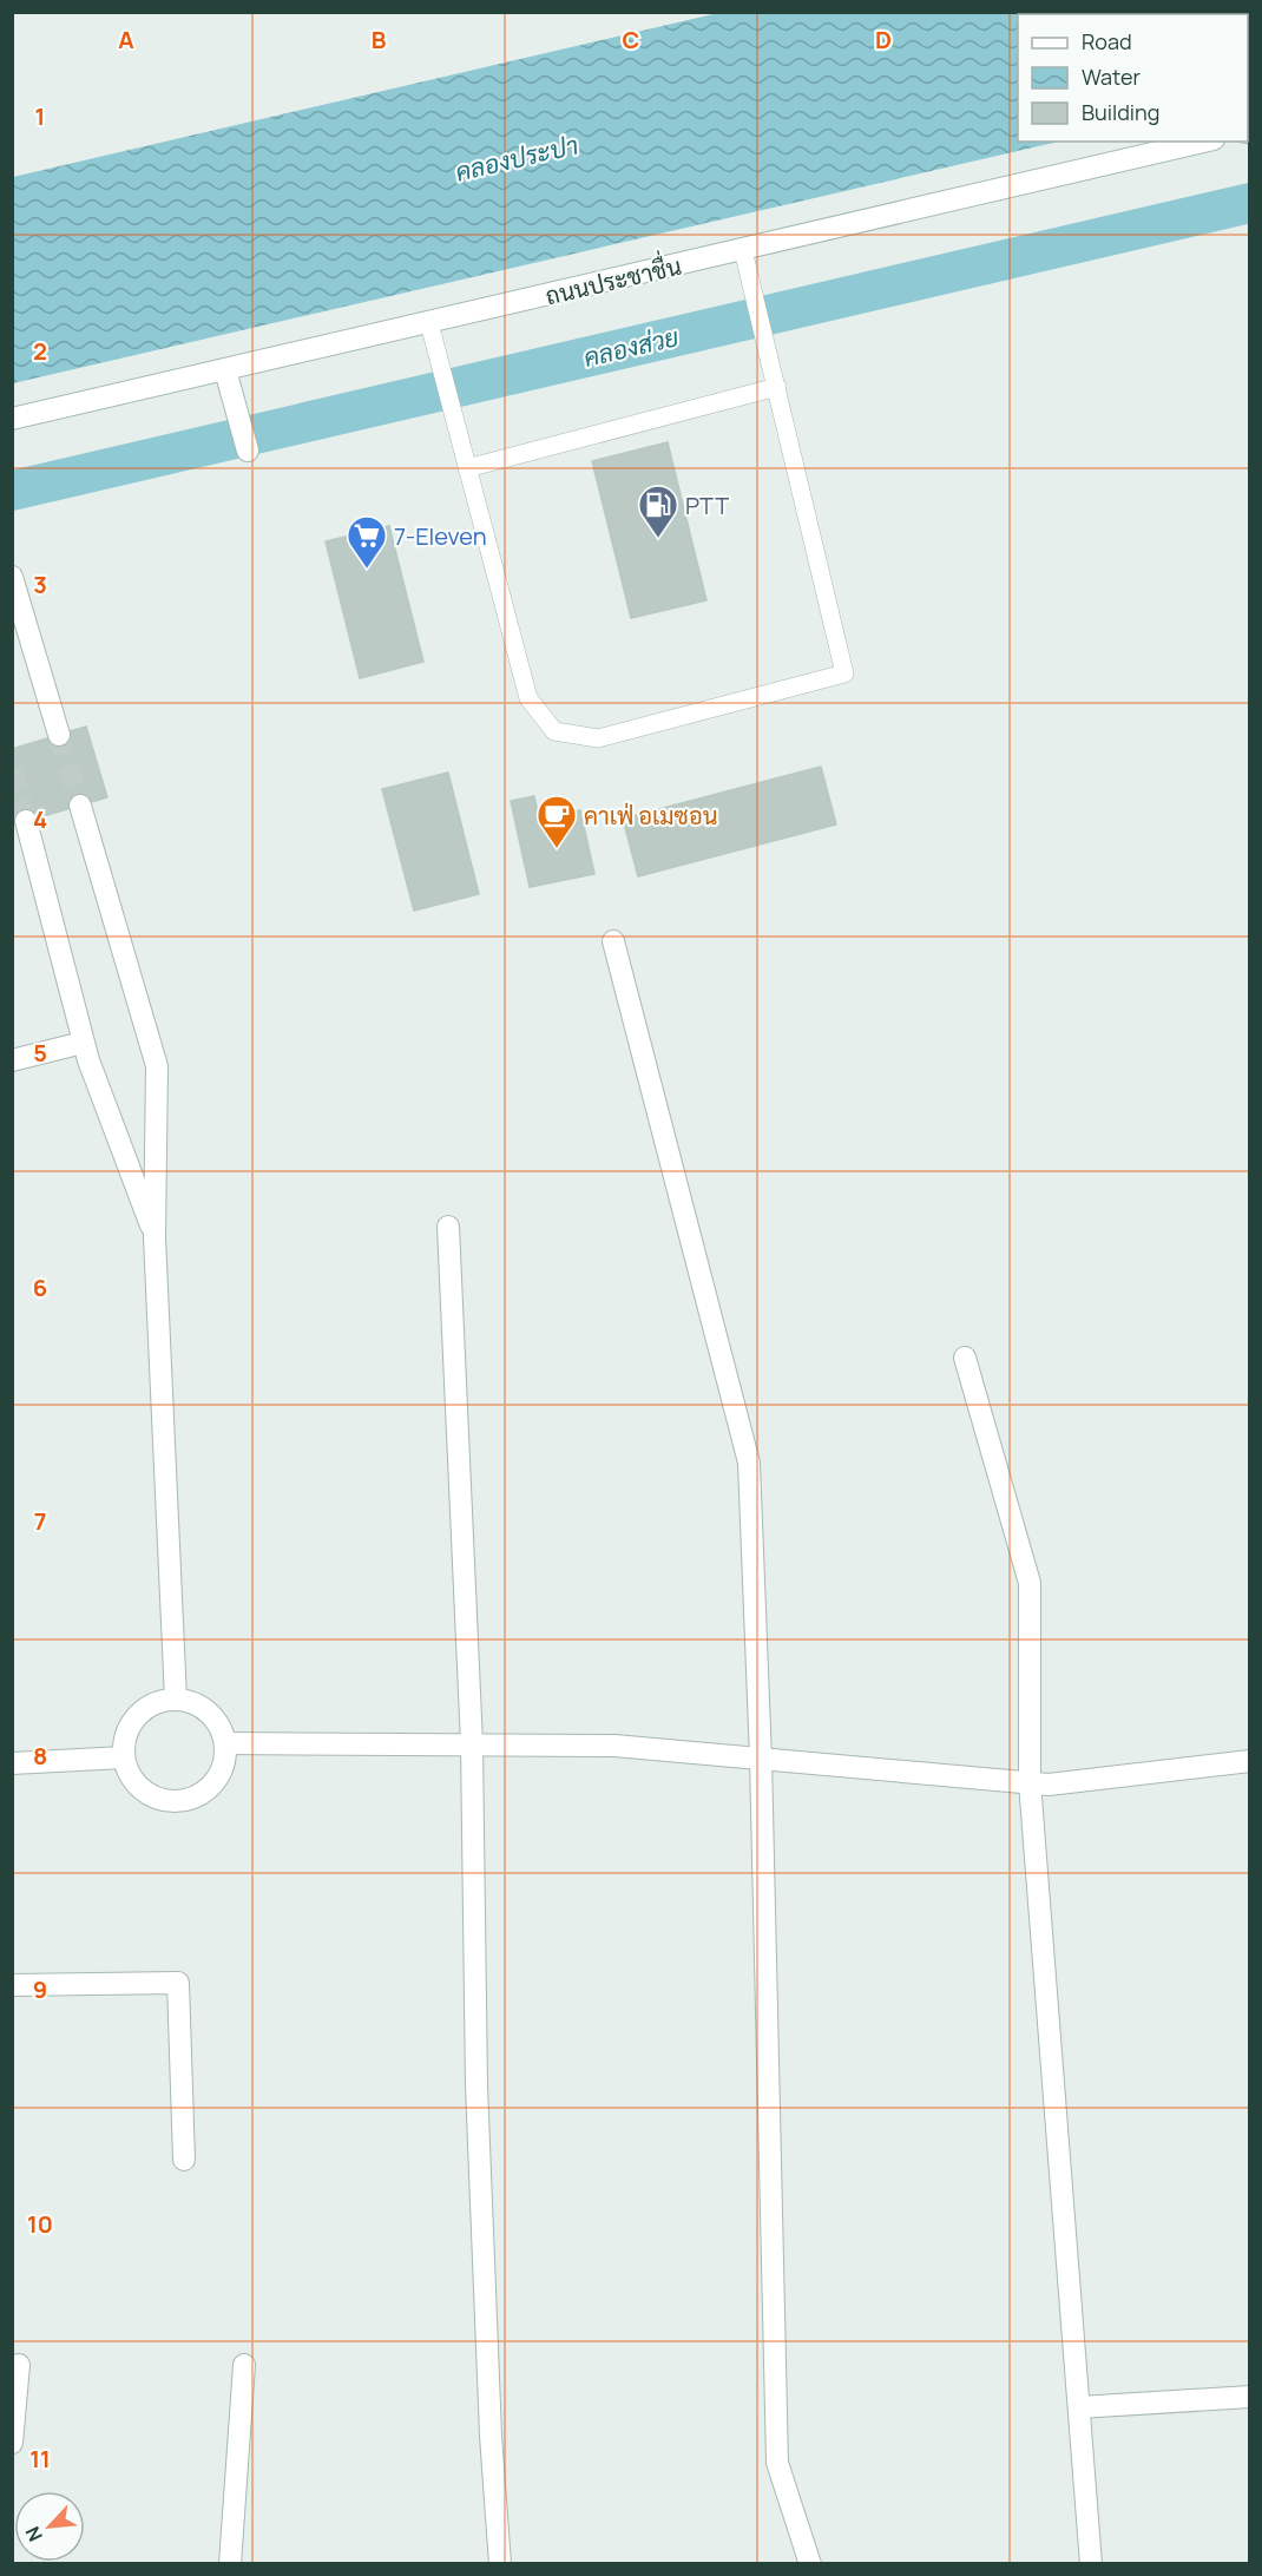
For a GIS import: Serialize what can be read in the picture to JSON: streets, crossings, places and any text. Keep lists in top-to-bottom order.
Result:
{
  "streets": {
    "street": ["ถนนประชาชื่น"]
  },
  "water": ["คลองประปา", "คลองส่วย"],
  "places": {
    "fuel station": ["PTT"],
    "supermarket": ["7-Eleven"],
    "cafe": ["คาเฟ่ อเมซอน"]
  },
  "legend": ["Road", "Water", "Building"],
  "north": "bottom left",
  "grid": {
    "columns": [
      "A",
      "B",
      "C",
      "D"
    ],
    "rows": [
      "1",
      "2",
      "3",
      "4",
      "5",
      "6",
      "7",
      "8",
      "9",
      "10",
      "11"
    ]
  }
}
